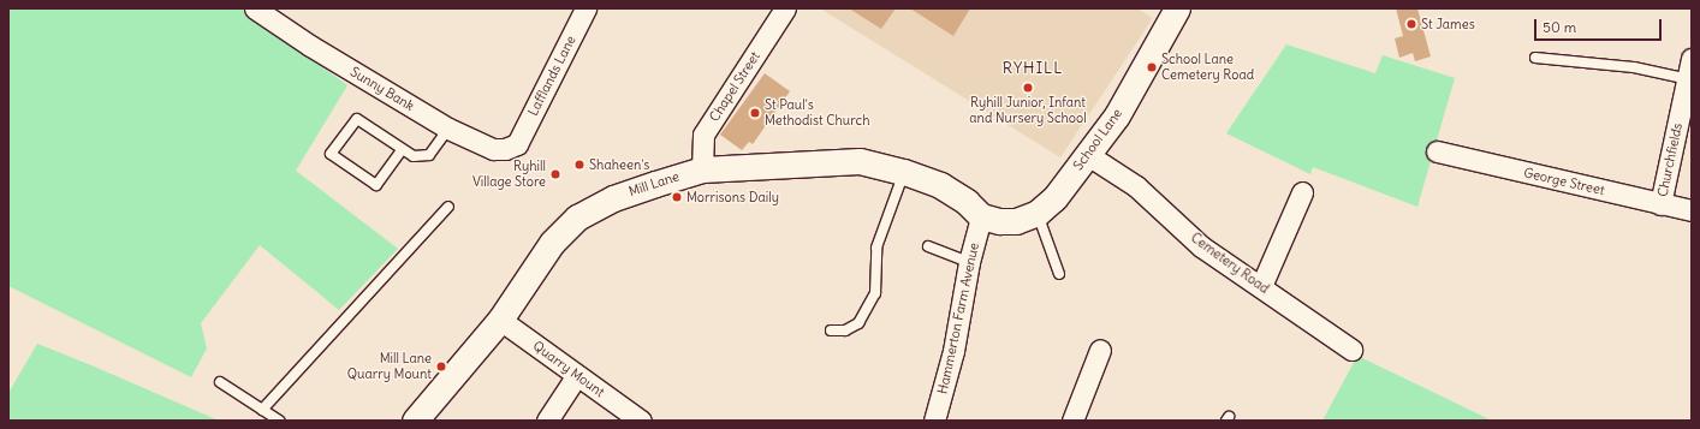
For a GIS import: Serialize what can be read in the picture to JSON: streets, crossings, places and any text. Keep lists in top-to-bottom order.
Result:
{
  "streets": {
    "street": [
      "Lafflands Lane",
      "Chapel Street",
      "Sunny Bank",
      "School Lane",
      "Churchfields",
      "George Street",
      "Mill Lane",
      "Cemetery Road",
      "Hammerton Farm Avenue",
      "Quarry Mount"
    ]
  },
  "crossings": [
    ["Lafflands Lane", "Sunny Bank"],
    ["Chapel Street", "Mill Lane"],
    ["School Lane", "Mill Lane"],
    ["School Lane", "Cemetery Road"],
    ["School Lane", "Hammerton Farm Avenue"],
    ["Churchfields", "George Street"],
    ["Mill Lane", "Hammerton Farm Avenue"],
    ["Mill Lane", "Quarry Mount"]
  ],
  "districts": ["RYHILL"],
  "places": [
    "St James",
    "School Lane Cemetery Road",
    "Ryhill Junior, Infant and Nursery School",
    "St Paul's Methodist Church",
    "Shaheen's",
    "Ryhill Village Store",
    "Morrisons Daily",
    "Mill Lane Quarry Mount"
  ],
  "scale_bar": "50 m"
}
